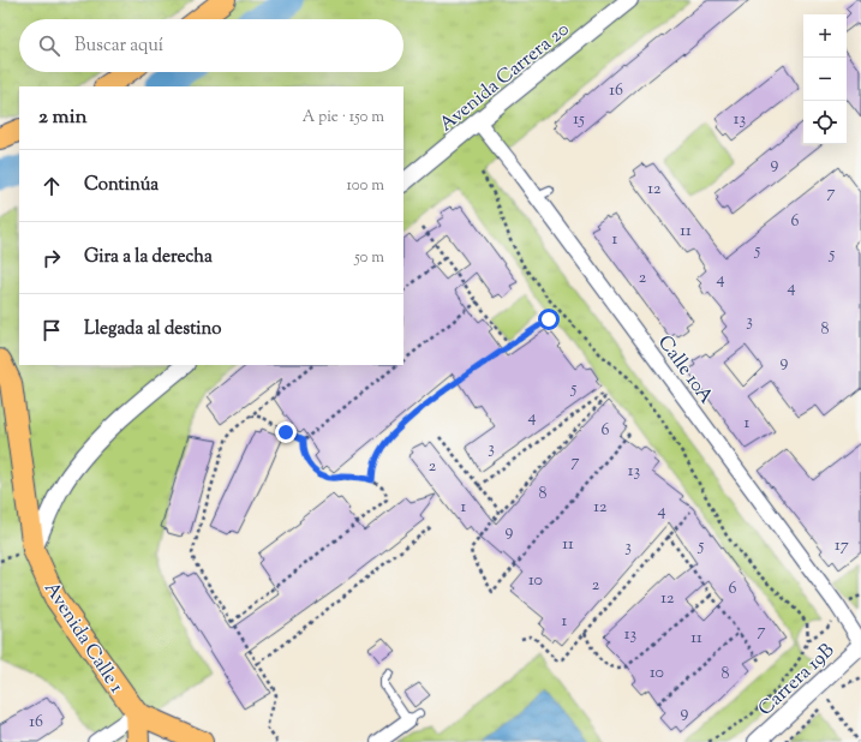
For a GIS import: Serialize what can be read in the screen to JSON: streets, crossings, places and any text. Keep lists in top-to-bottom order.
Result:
{
  "streets": {
    "main road": ["Avenida Calle 1"],
    "street": ["Avenida Carrera 20", "Calle 10A", "Carrera 19B"]
  },
  "crossings": [
    ["Avenida Carrera 20", "Calle 10A"],
    ["Calle 10A", "Carrera 19B"]
  ],
  "house_numbers": [
    "16",
    "15",
    "13",
    "9",
    "12",
    "7",
    "6",
    "11",
    "1",
    "5",
    "5",
    "2",
    "4",
    "4",
    "3",
    "8",
    "9",
    "5",
    "4",
    "1",
    "6",
    "3",
    "7",
    "2",
    "13",
    "8",
    "1",
    "12",
    "4",
    "9",
    "11",
    "5",
    "17",
    "3",
    "10",
    "2",
    "6",
    "12",
    "1",
    "7",
    "13",
    "11",
    "10",
    "8",
    "9",
    "16"
  ],
  "page": {
    "map_buttons": ["+", "−"],
    "search": "Buscar aquí",
    "heading": ["2 min", "A pie · 150 m"],
    "list": [
      ["Continúa", "100 m"],
      ["Gira a la derecha", "50 m"],
      "Llegada al destino"
    ]
  }
}
